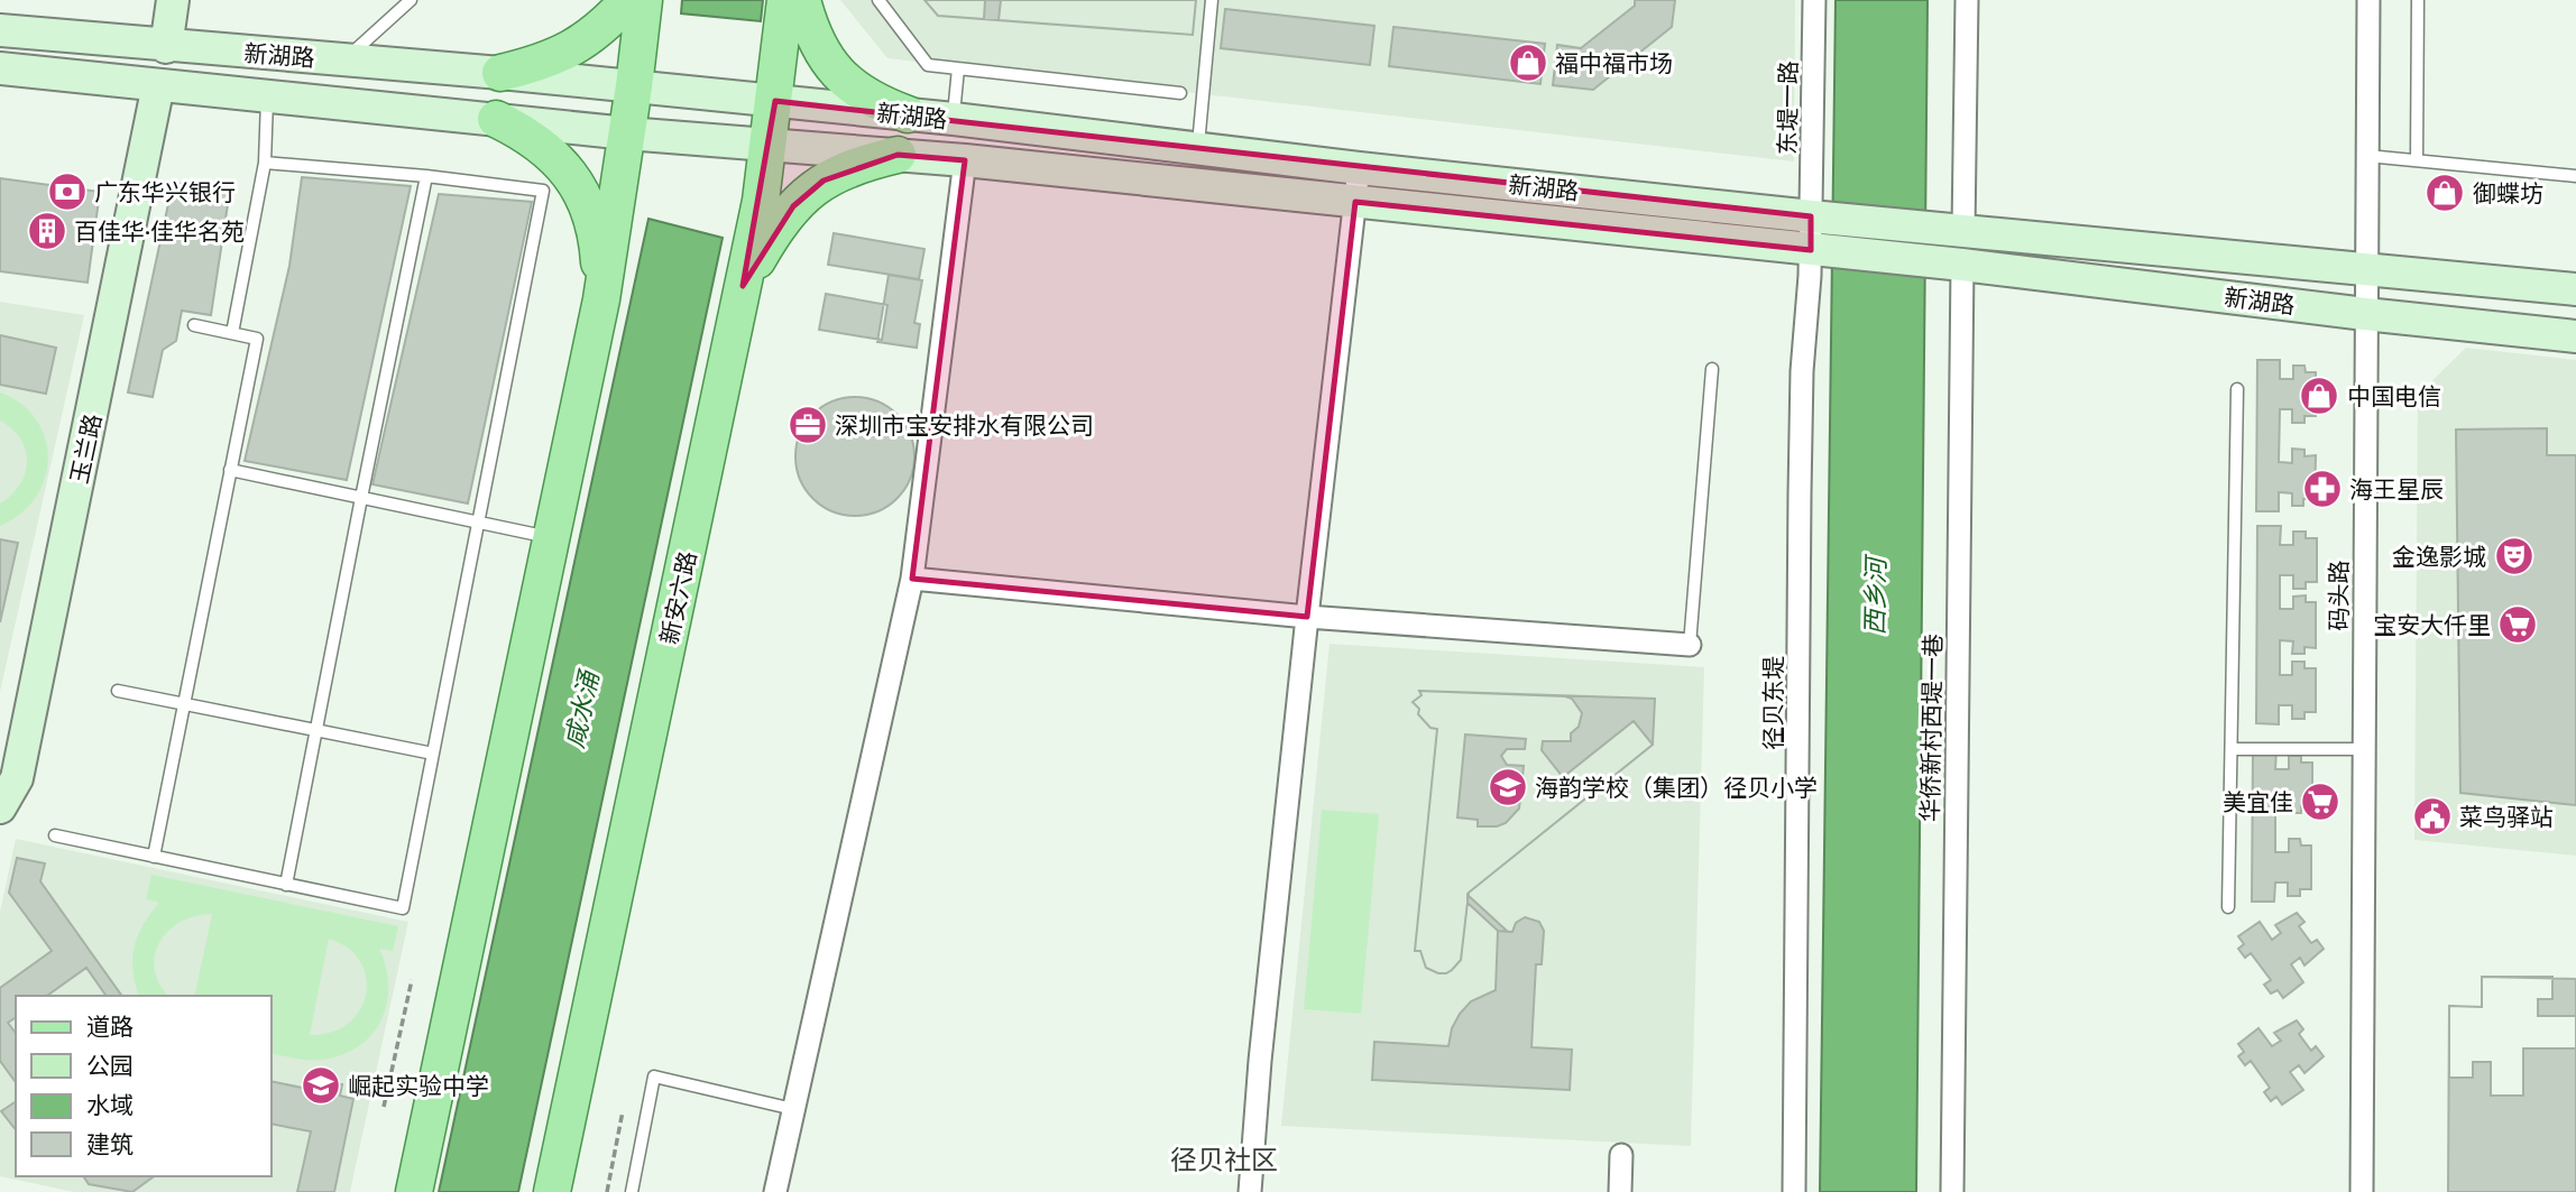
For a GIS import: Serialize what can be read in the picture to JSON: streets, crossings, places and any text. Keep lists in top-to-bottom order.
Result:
{
  "streets": {
    "main road": ["新湖路", "玉兰路", "新安六路"],
    "street": [
      "东堤一路",
      "码头路",
      "径贝东堤",
      "华侨新村西堤一巷"
    ]
  },
  "crossings": [
    ["新湖路", "东堤一路"],
    ["新湖路", "玉兰路"],
    ["新湖路", "码头路"],
    ["新湖路", "新安六路"],
    ["新湖路", "径贝东堤"],
    ["新湖路", "华侨新村西堤一巷"],
    ["东堤一路", "径贝东堤"]
  ],
  "districts": ["径贝社区"],
  "water": ["西乡河", "咸水涌"],
  "places": {
    "shop": ["福中福市场", "御蝶坊", "中国电信"],
    "bank": ["广东华兴银行"],
    "building": ["百佳华·佳华名苑"],
    "office": ["深圳市宝安排水有限公司"],
    "pharmacy": ["海王星辰"],
    "theatre": ["金逸影城"],
    "supermarket": ["宝安大仟里", "美宜佳"],
    "school or university": ["海韵学校（集团）径贝小学", "崛起实验中学"],
    "public building": ["菜鸟驿站"]
  },
  "legend": [
    "道路",
    "公园",
    "水域",
    "建筑"
  ]
}
